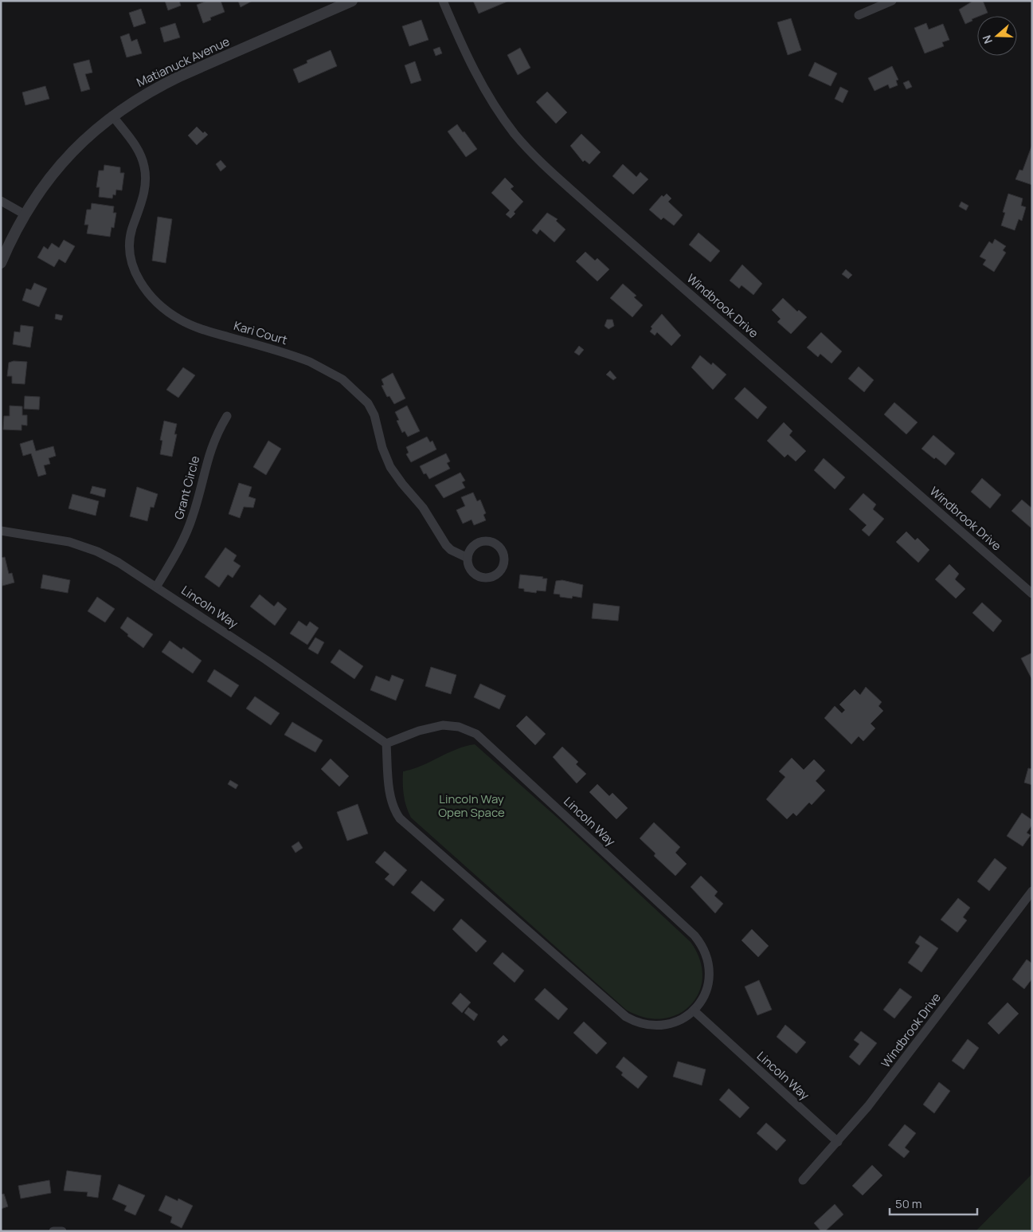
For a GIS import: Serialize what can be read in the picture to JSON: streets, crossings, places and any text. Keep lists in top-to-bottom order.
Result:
{
  "streets": {
    "street": [
      "Matianuck Avenue",
      "Windbrook Drive",
      "Kari Court",
      "Grant Circle",
      "Lincoln Way"
    ]
  },
  "crossings": [
    ["Matianuck Avenue", "Kari Court"],
    ["Windbrook Drive", "Lincoln Way"],
    ["Grant Circle", "Lincoln Way"]
  ],
  "parks": ["Lincoln Way Open Space"],
  "scale_bar": "50 m",
  "north": "left"
}
